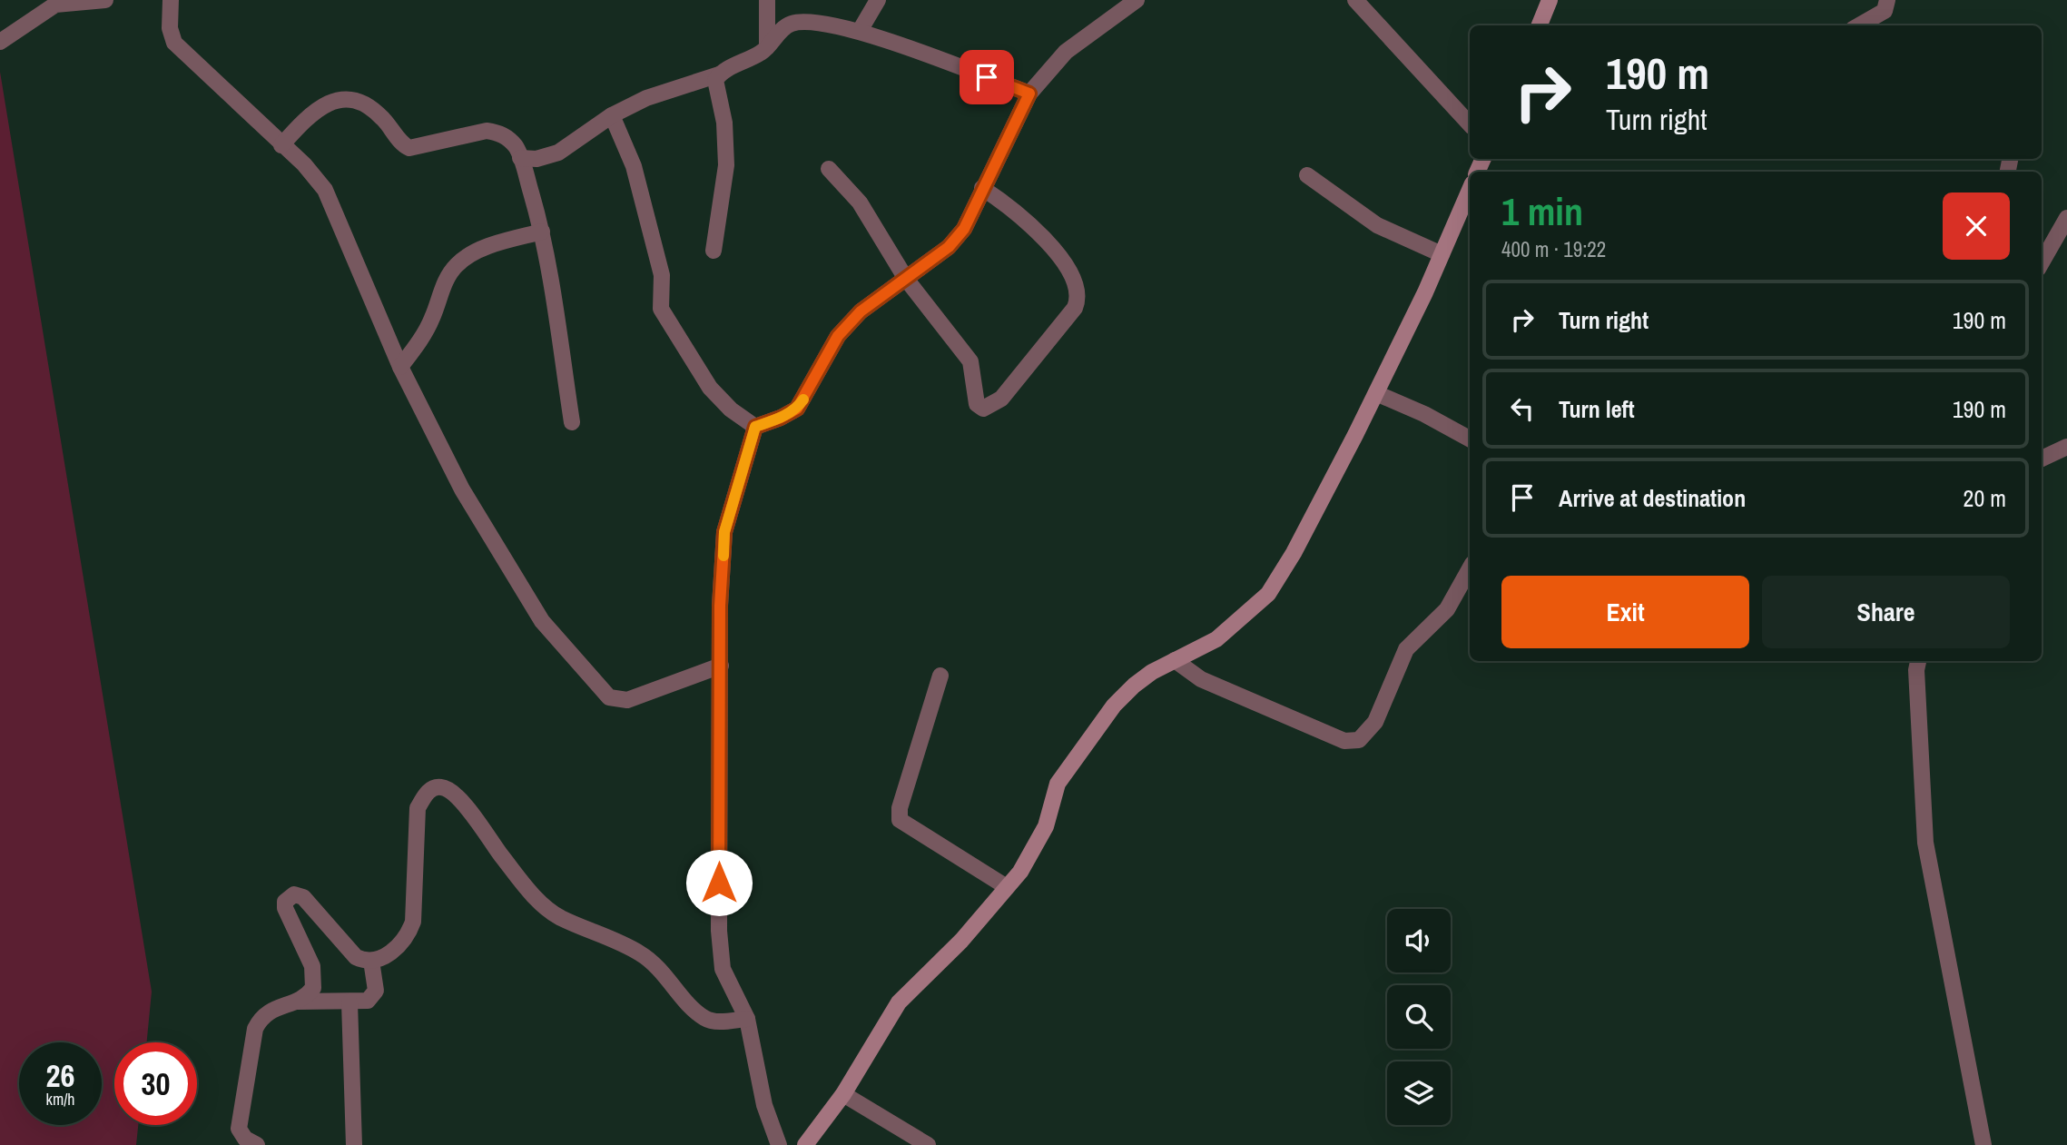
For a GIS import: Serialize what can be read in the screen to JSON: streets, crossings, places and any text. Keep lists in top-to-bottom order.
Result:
{
  "page": {
    "turn": ["190 m", "Turn right"],
    "heading": ["1 min", "400 m · 19:22"],
    "list": [
      {
        "name": "Turn right",
        "value": "190 m"
      },
      {
        "name": "Turn left",
        "value": "190 m"
      },
      {
        "name": "Arrive at destination",
        "value": "20 m"
      }
    ],
    "buttons": ["Exit", "Share"],
    "speed": "26 km/h",
    "limit": "30"
  }
}
